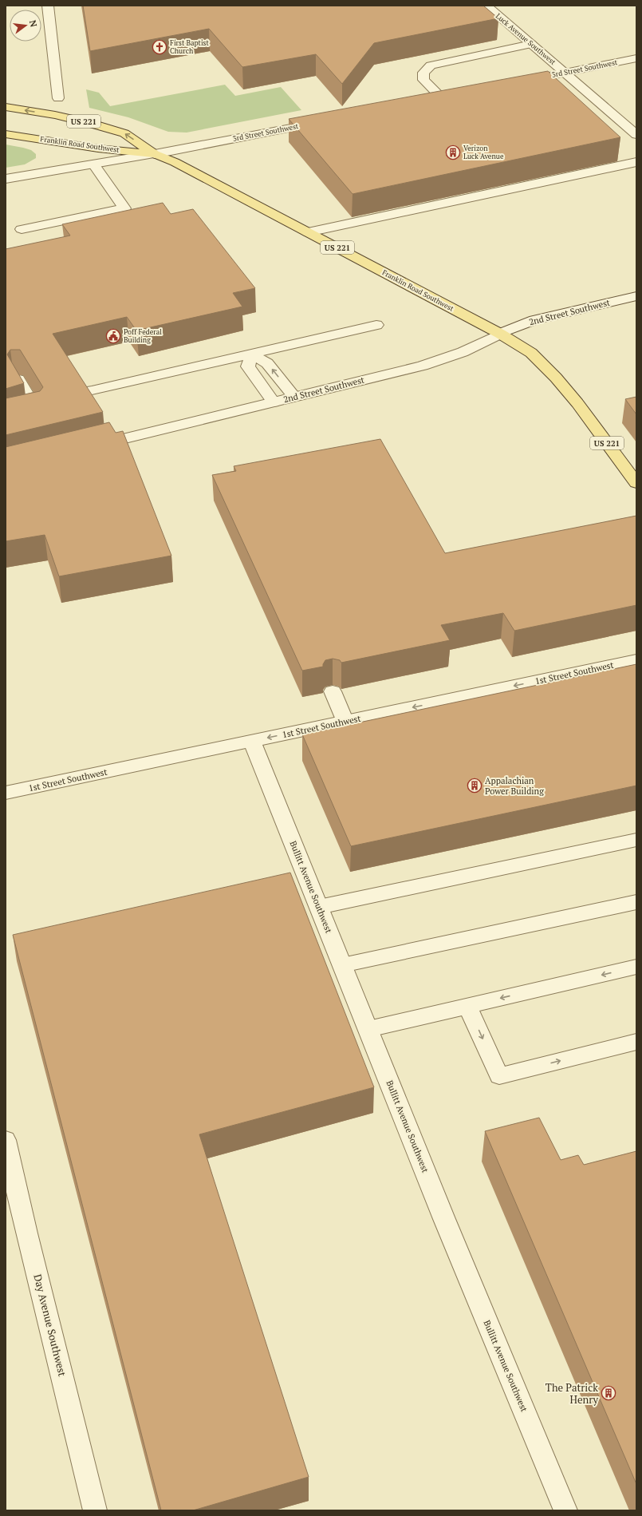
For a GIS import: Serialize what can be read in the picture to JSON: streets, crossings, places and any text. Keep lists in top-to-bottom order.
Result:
{
  "streets": {
    "main road": ["US 221", "Franklin Road Southwest"],
    "street": [
      "Luck Avenue Southwest",
      "3rd Street Southwest",
      "2nd Street Southwest",
      "1st Street Southwest",
      "Bullitt Avenue Southwest",
      "Day Avenue Southwest"
    ]
  },
  "crossings": [
    ["Luck Avenue Southwest", "3rd Street Southwest"],
    ["3rd Street Southwest", "Franklin Road Southwest"],
    ["Franklin Road Southwest", "2nd Street Southwest"],
    ["1st Street Southwest", "Bullitt Avenue Southwest"]
  ],
  "one_way": ["1st Street Southwest"],
  "places": {
    "church": ["First Baptist Church"],
    "building": ["Verizon Luck Avenue", "Appalachian Power Building", "The Patrick Henry"],
    "public building": ["Poff Federal Building"]
  },
  "north": "right"
}
